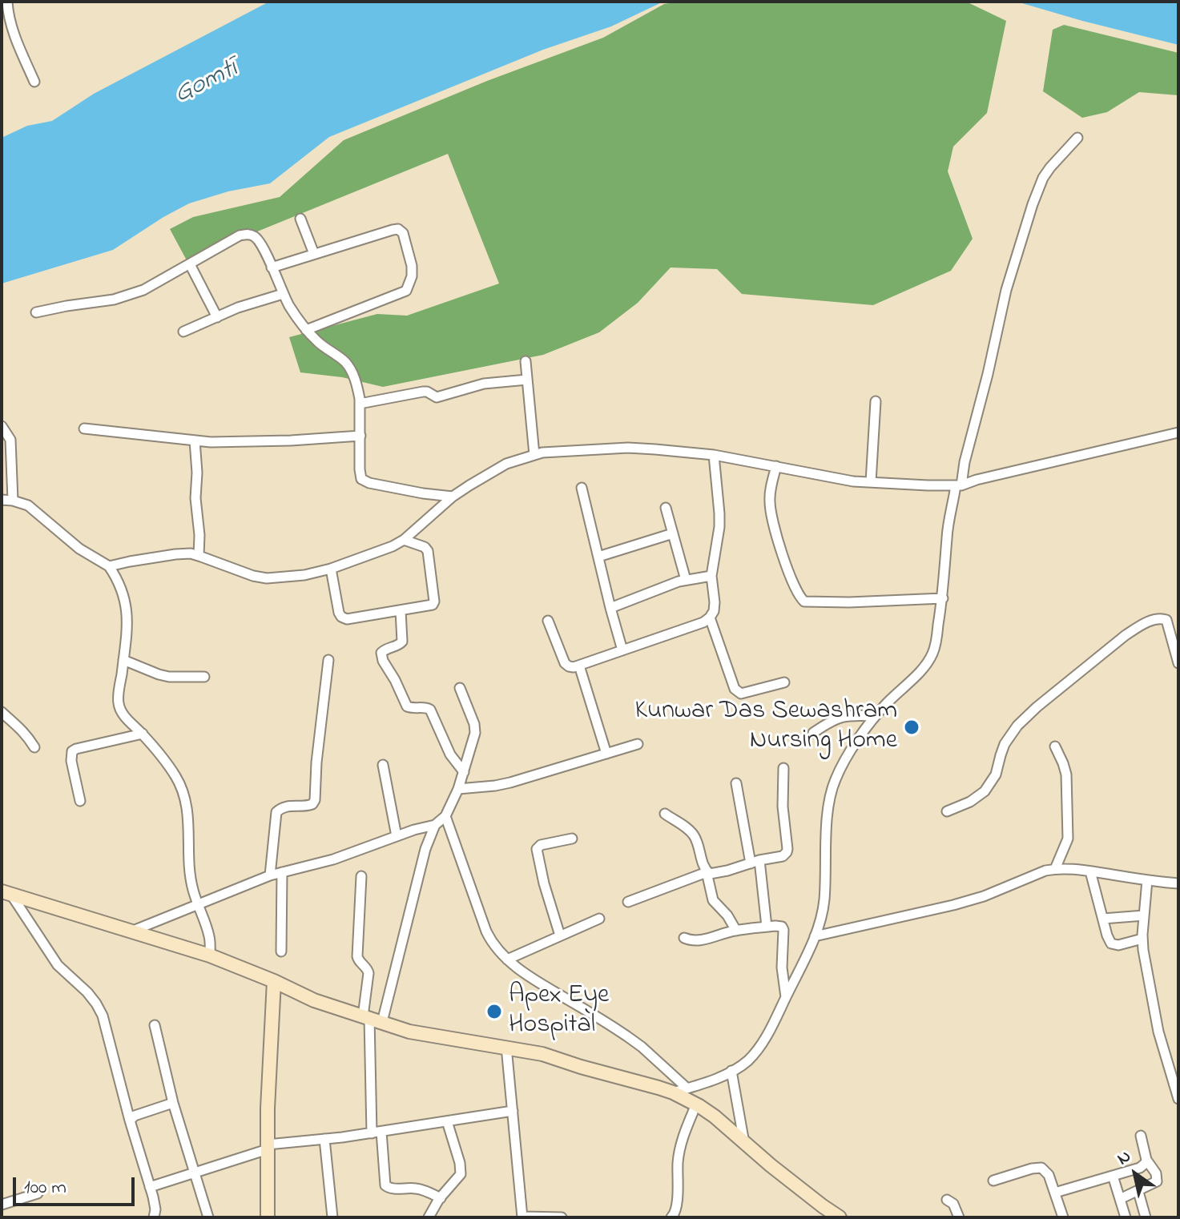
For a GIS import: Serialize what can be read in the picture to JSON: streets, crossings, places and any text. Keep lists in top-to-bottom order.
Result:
{
  "water": ["Gomtī"],
  "places": ["Kunwar Das Sewashram Nursing Home", "Apex Eye Hospital"],
  "scale_bar": "100 m",
  "north": "top left"
}
